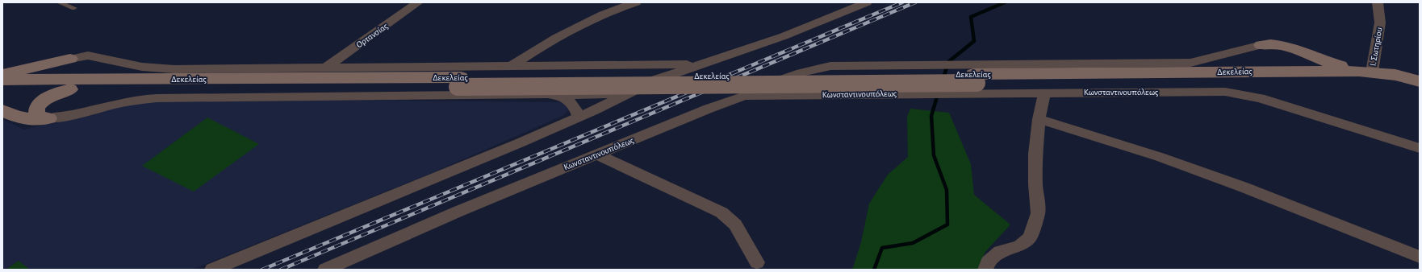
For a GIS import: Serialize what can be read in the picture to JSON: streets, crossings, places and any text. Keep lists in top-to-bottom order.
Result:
{
  "streets": {
    "main road": ["Δεκελείας"],
    "street": ["Ορτανσίας", "Ι. Σωτηρίου", "Κωνσταντινουπόλεως"]
  },
  "crossings": [
    ["Ι. Σωτηρίου", "Δεκελείας"]
  ]
}
